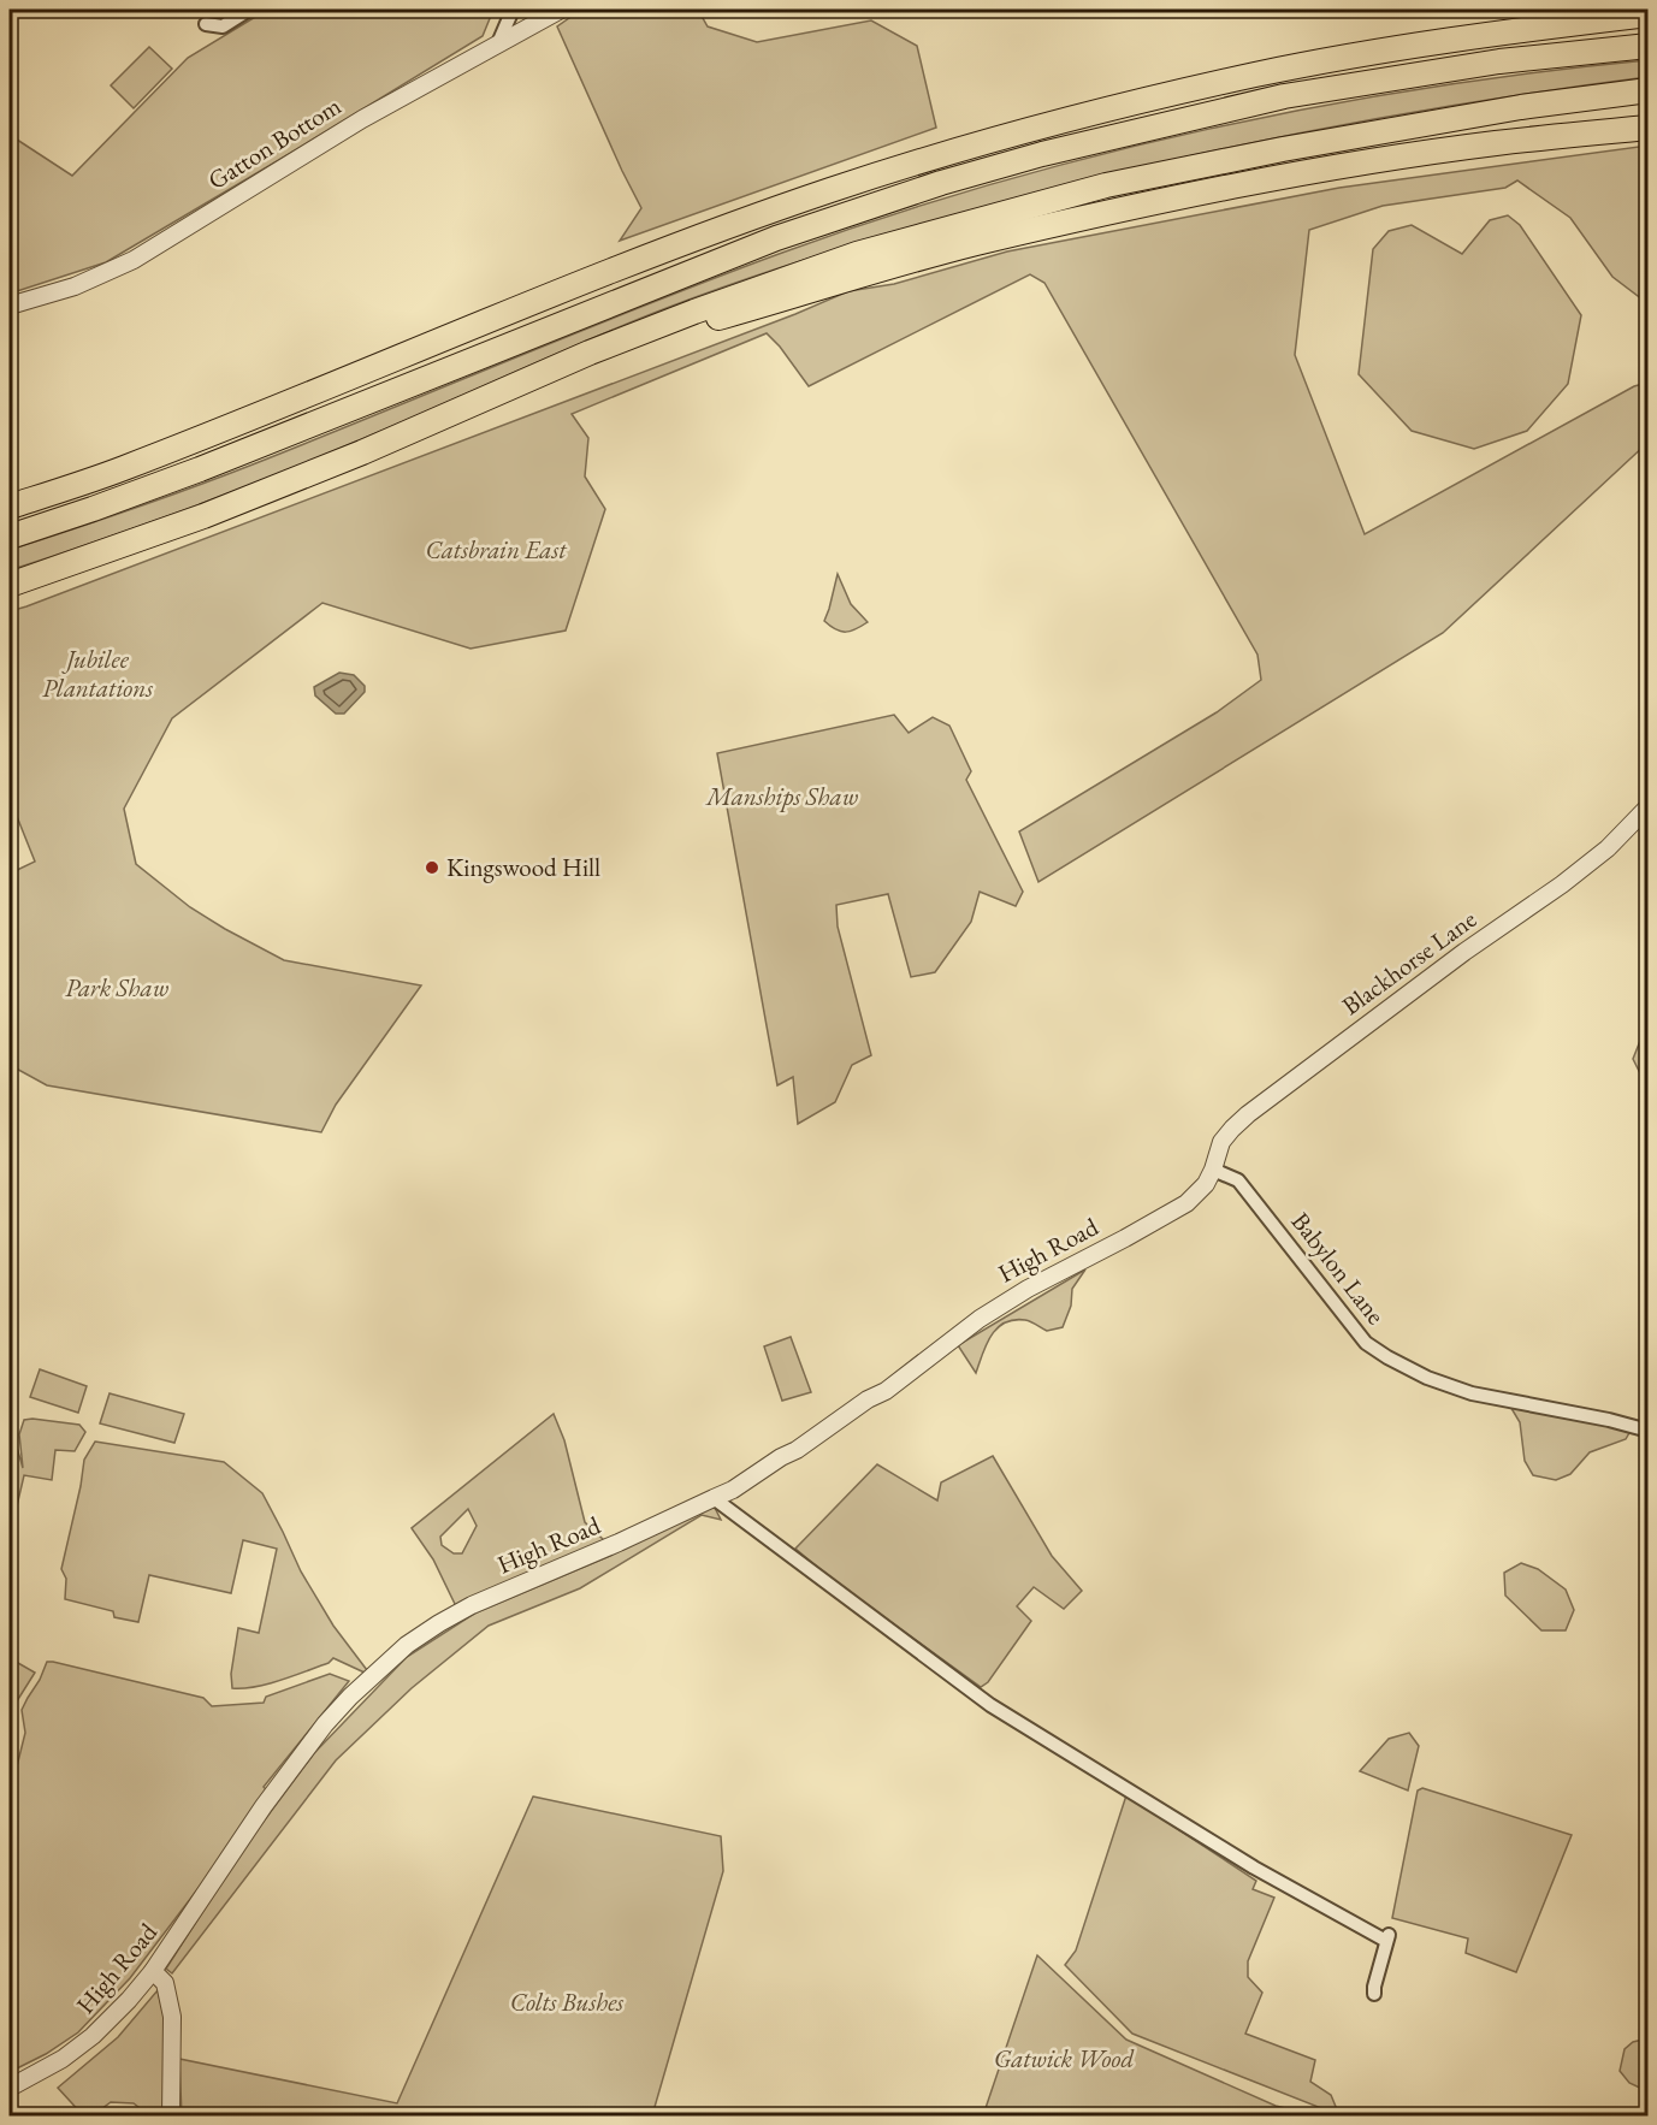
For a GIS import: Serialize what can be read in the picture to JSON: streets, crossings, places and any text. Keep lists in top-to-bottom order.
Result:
{
  "streets": {
    "street": [
      "Gatton Bottom",
      "Blackhorse Lane",
      "High Road",
      "Babylon Lane"
    ]
  },
  "crossings": [
    ["Blackhorse Lane", "High Road"],
    ["Blackhorse Lane", "Babylon Lane"],
    ["High Road", "Babylon Lane"]
  ],
  "parks": [
    "Catsbrain East",
    "Jubilee Plantations",
    "Manships Shaw",
    "Park Shaw",
    "Colts Bushes",
    "Gatwick Wood"
  ],
  "places": ["Kingswood Hill"]
}
